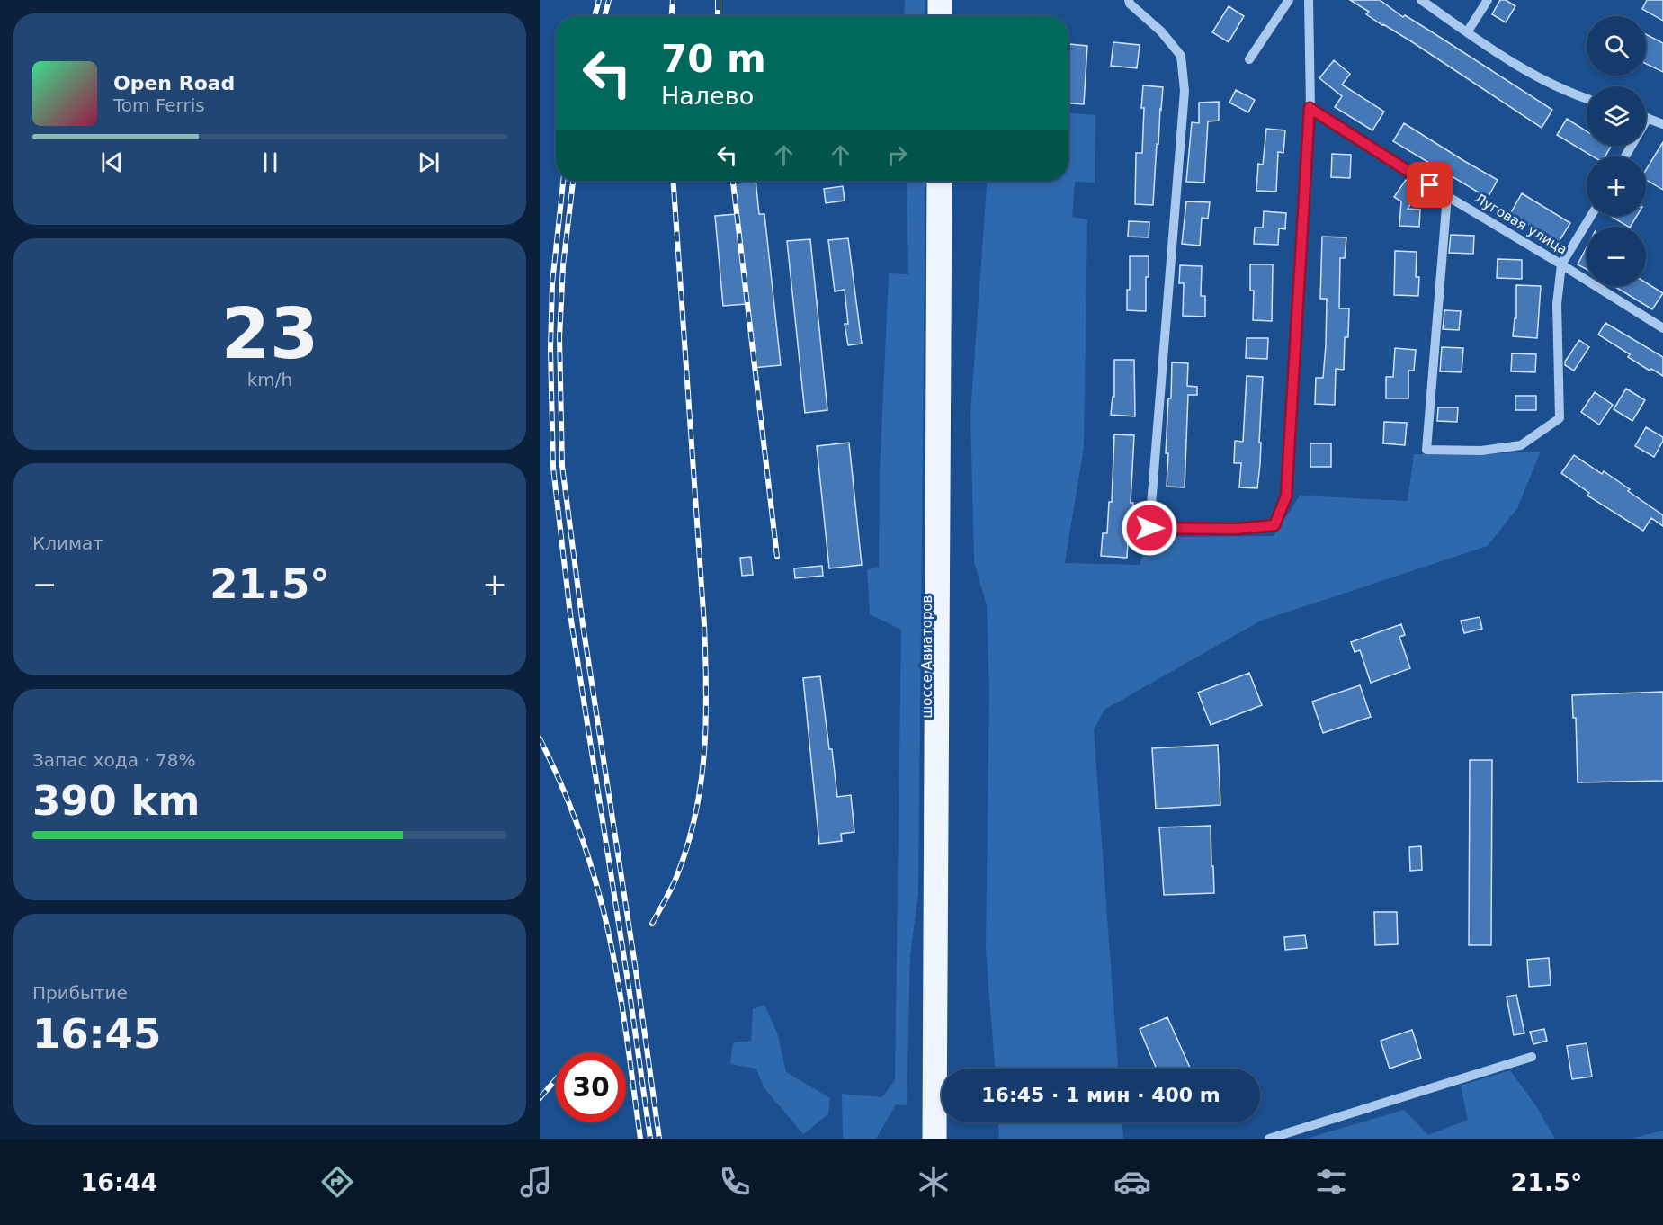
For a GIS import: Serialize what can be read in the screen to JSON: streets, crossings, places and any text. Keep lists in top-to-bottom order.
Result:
{
  "streets": {
    "main road": ["шоссе Авиаторов"],
    "street": ["Луговая улица"]
  },
  "page": {
    "map_buttons": ["+", "−"],
    "turn": ["70 m", "Налево"],
    "song": ["Open Road", "Tom Ferris"],
    "tile": [
      ["23", "km/h"],
      "Климат",
      ["Запас хода · 78%", "390 km"],
      ["Прибытие", "16:45"]
    ],
    "heat": ["−", "21.5°", "+"],
    "limit": "30",
    "trip": "16:45 · 1 мин · 400 m",
    "tabs": ["16:44", "21.5°"]
  }
}
